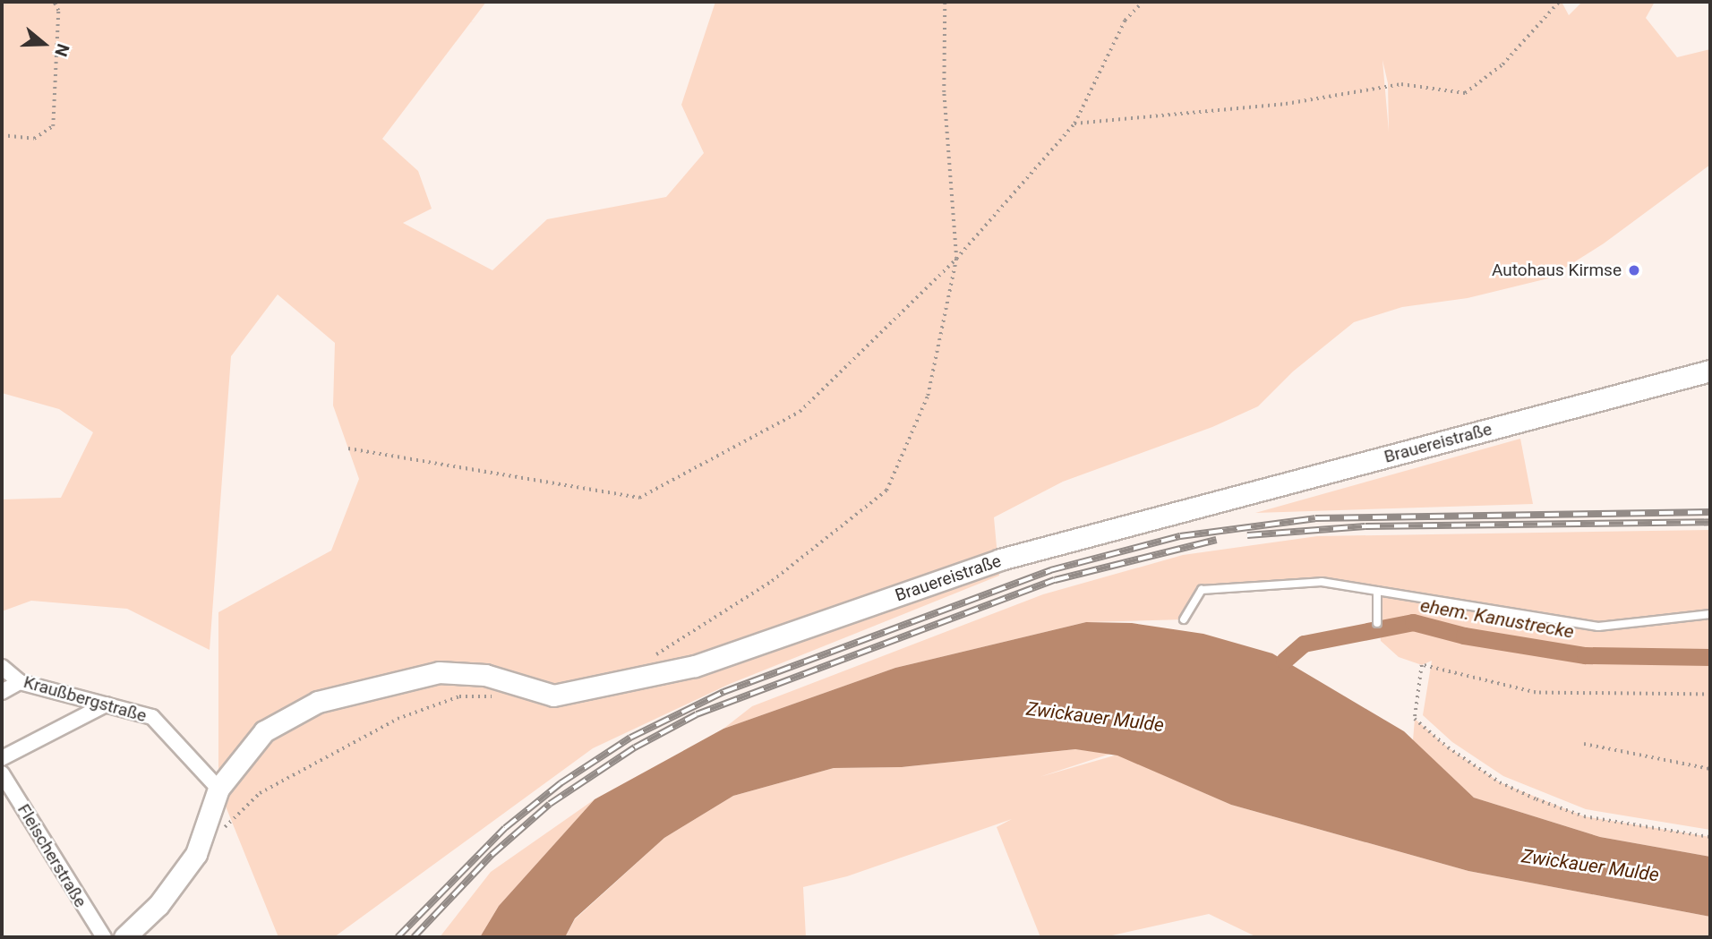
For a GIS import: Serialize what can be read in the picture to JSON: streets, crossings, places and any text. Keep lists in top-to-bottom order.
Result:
{
  "streets": {
    "street": ["Brauereistraße", "Kraußbergstraße", "Fleischerstraße"]
  },
  "crossings": [
    ["Brauereistraße", "Kraußbergstraße"]
  ],
  "water": ["ehem. Kanustrecke", "Zwickauer Mulde"],
  "places": ["Autohaus Kirmse"],
  "north": "right"
}
